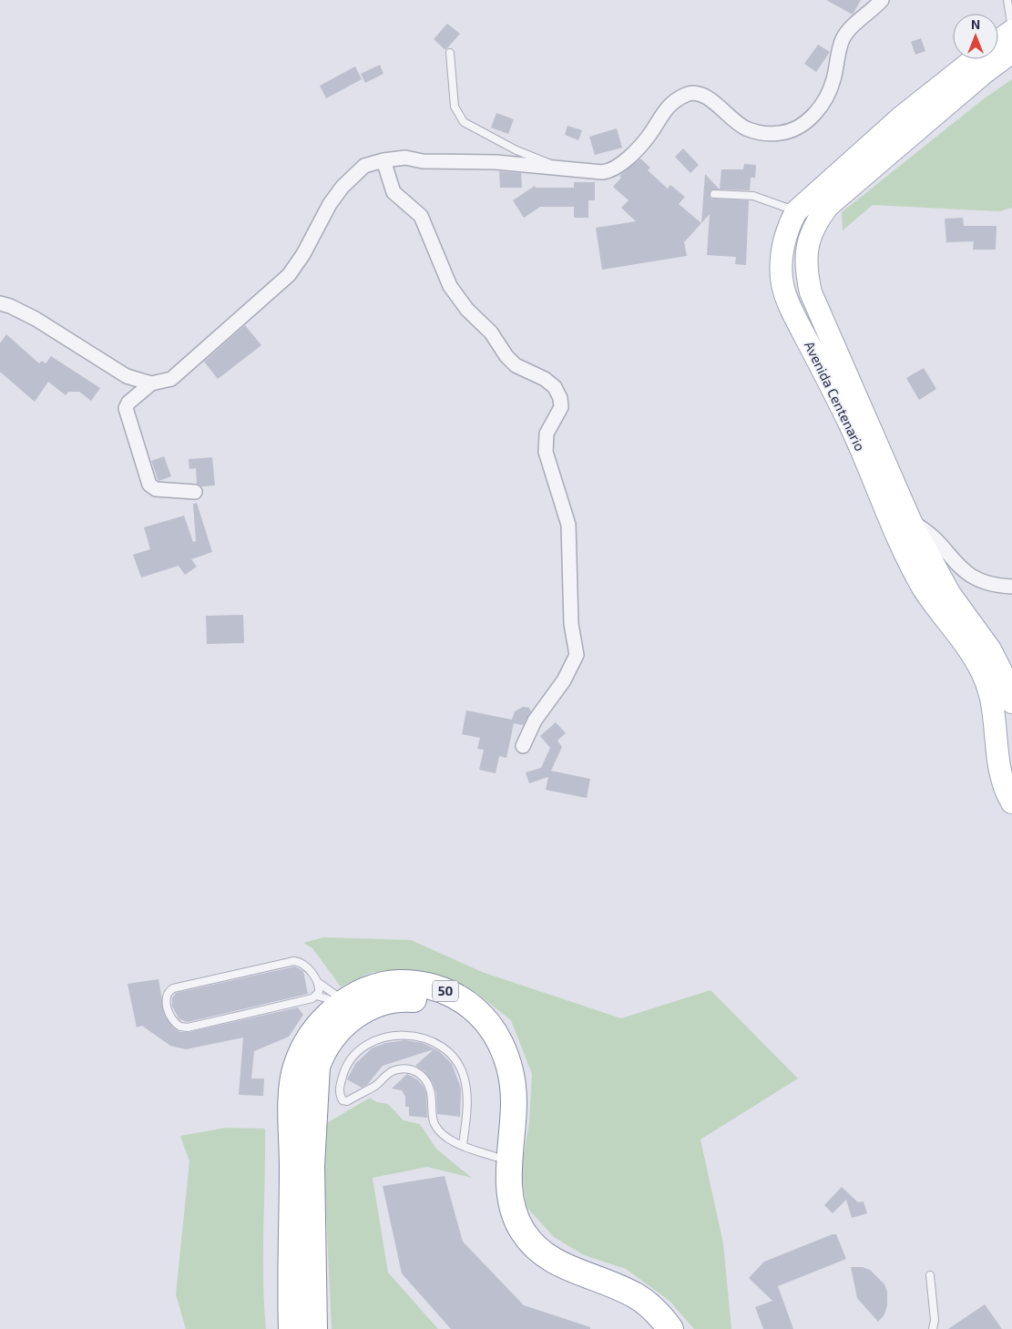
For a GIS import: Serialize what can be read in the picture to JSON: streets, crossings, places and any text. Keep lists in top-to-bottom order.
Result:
{
  "streets": {
    "highway": ["50"],
    "main road": ["Avenida Centenario"]
  },
  "north": "top"
}
